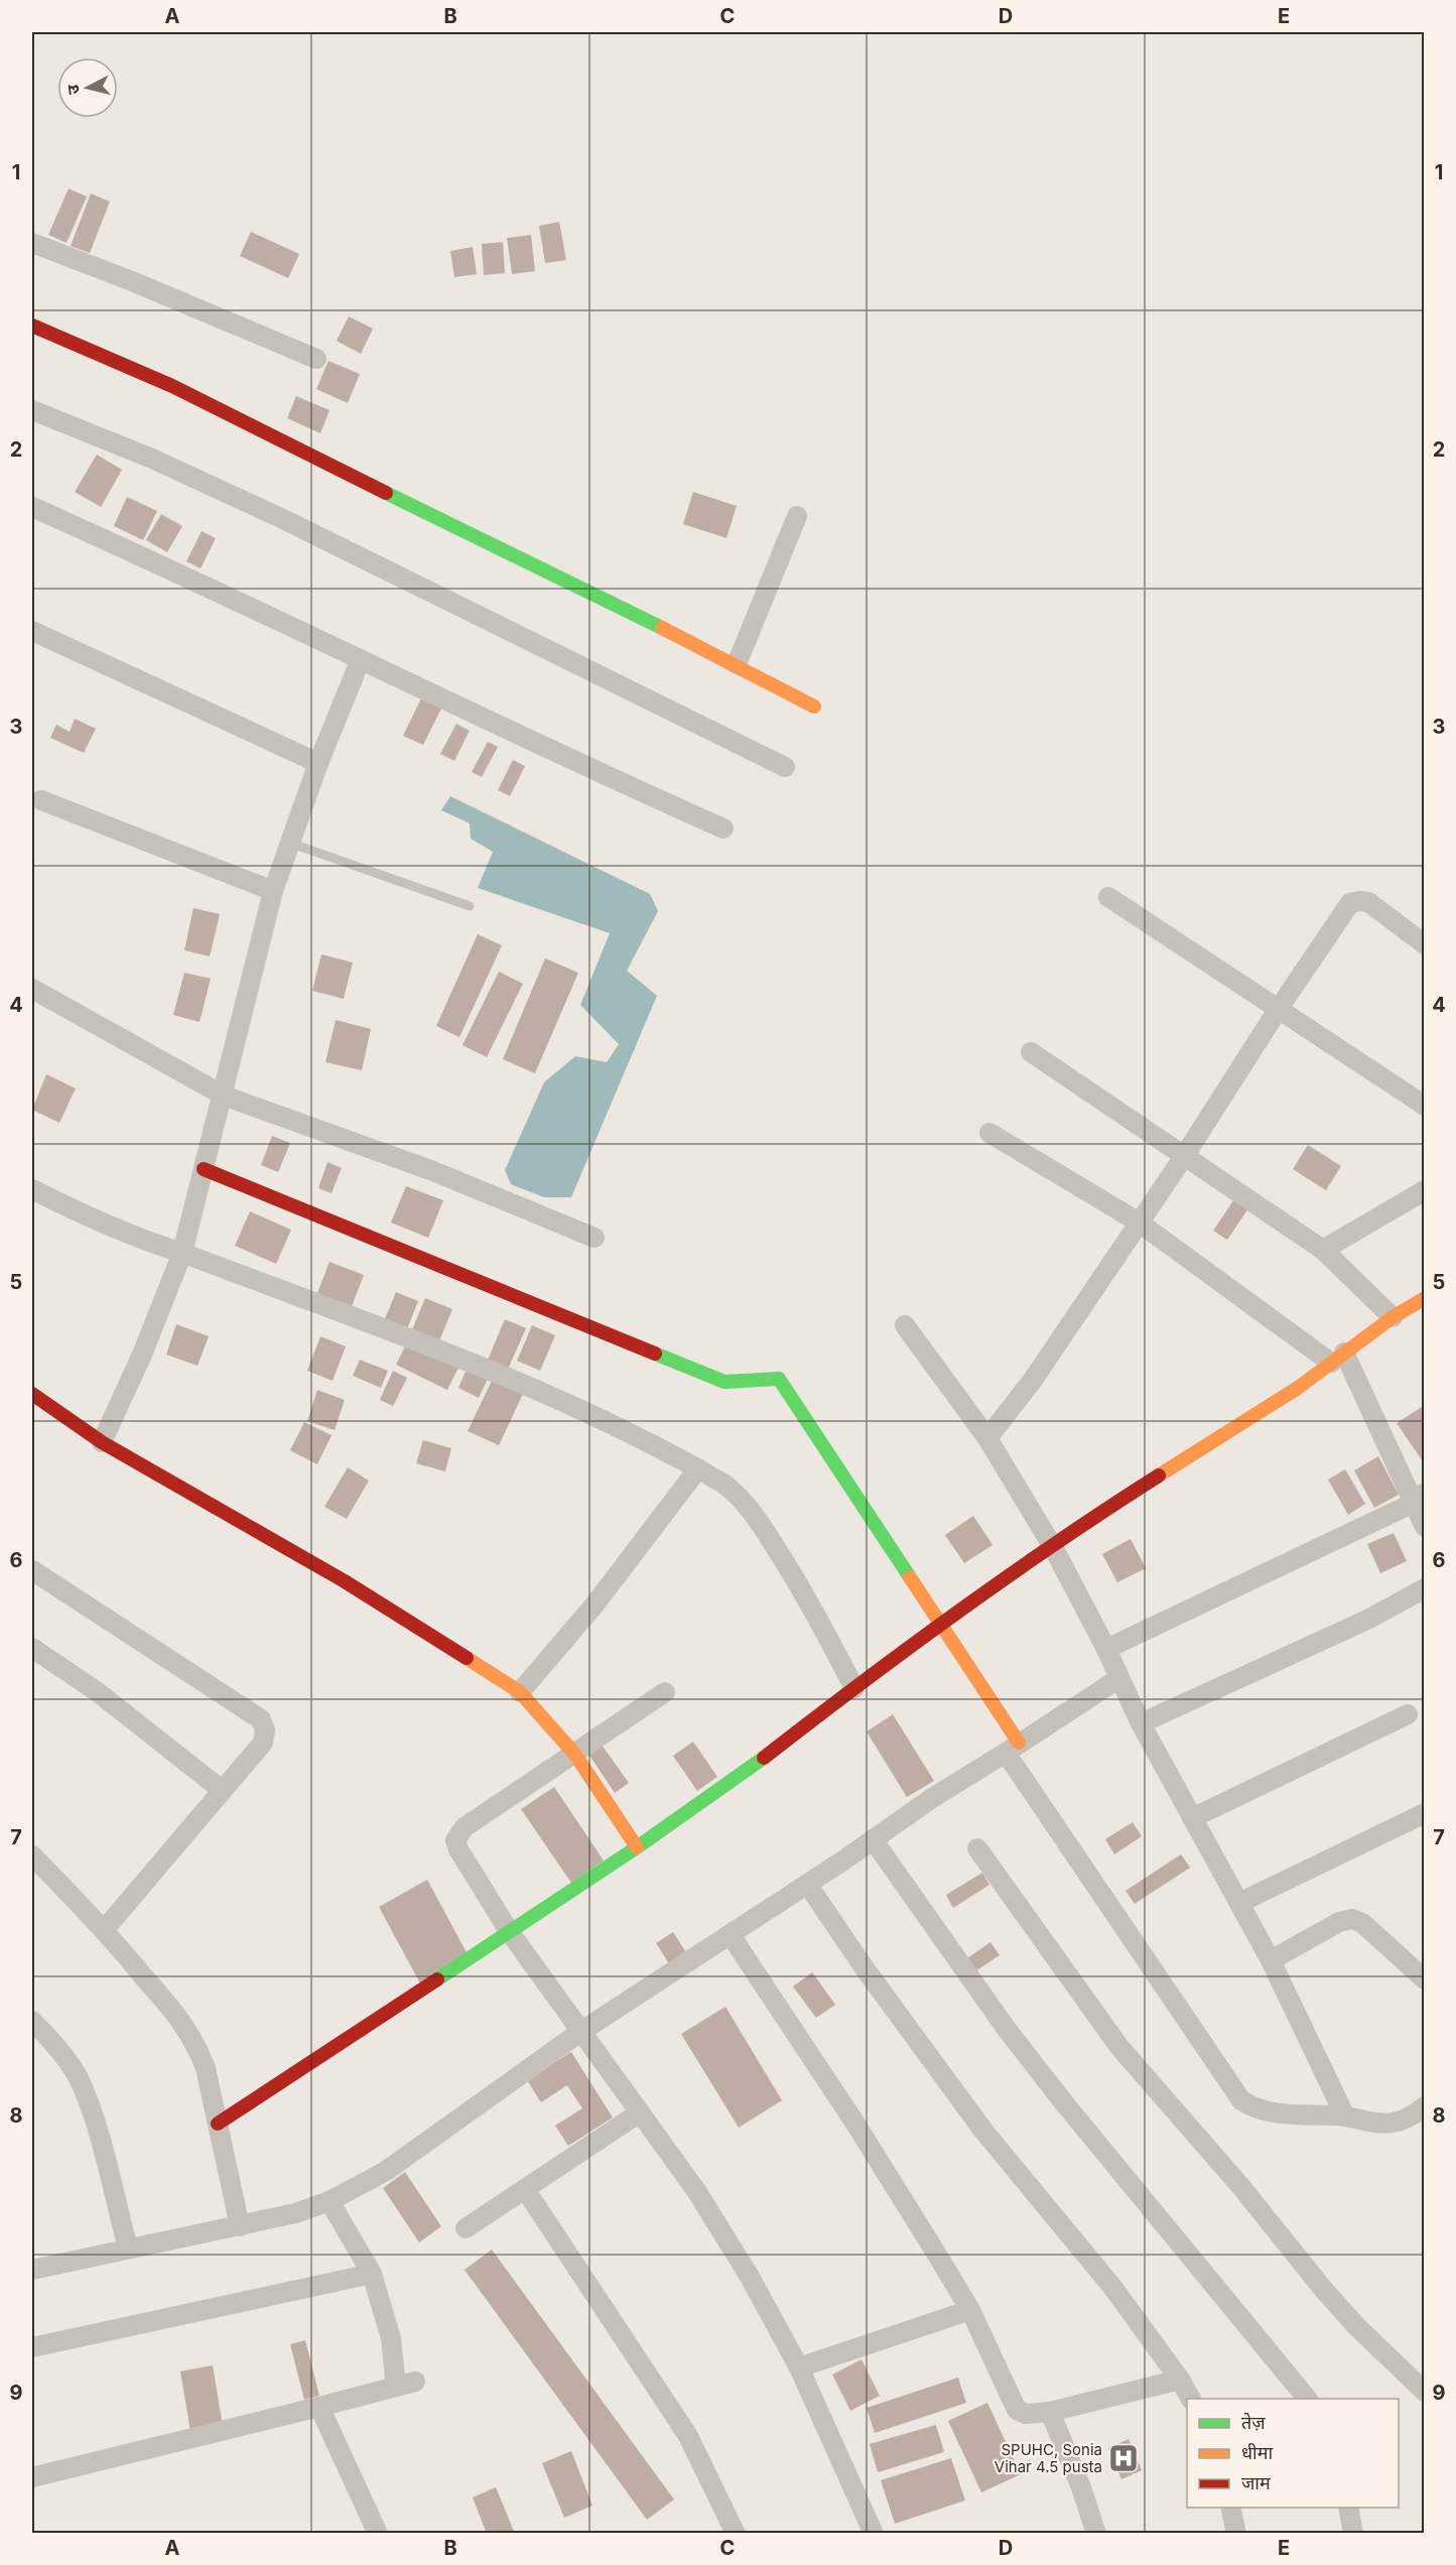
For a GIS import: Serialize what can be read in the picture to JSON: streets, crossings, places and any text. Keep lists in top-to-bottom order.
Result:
{
  "places": {
    "hospital": ["SPUHC, Sonia Vihar 4.5 pusta"]
  },
  "legend": ["तेज़", "धीमा", "जाम"],
  "north": "left",
  "grid": {
    "columns": [
      "A",
      "B",
      "C",
      "D",
      "E"
    ],
    "rows": [
      "1",
      "2",
      "3",
      "4",
      "5",
      "6",
      "7",
      "8",
      "9"
    ]
  }
}
